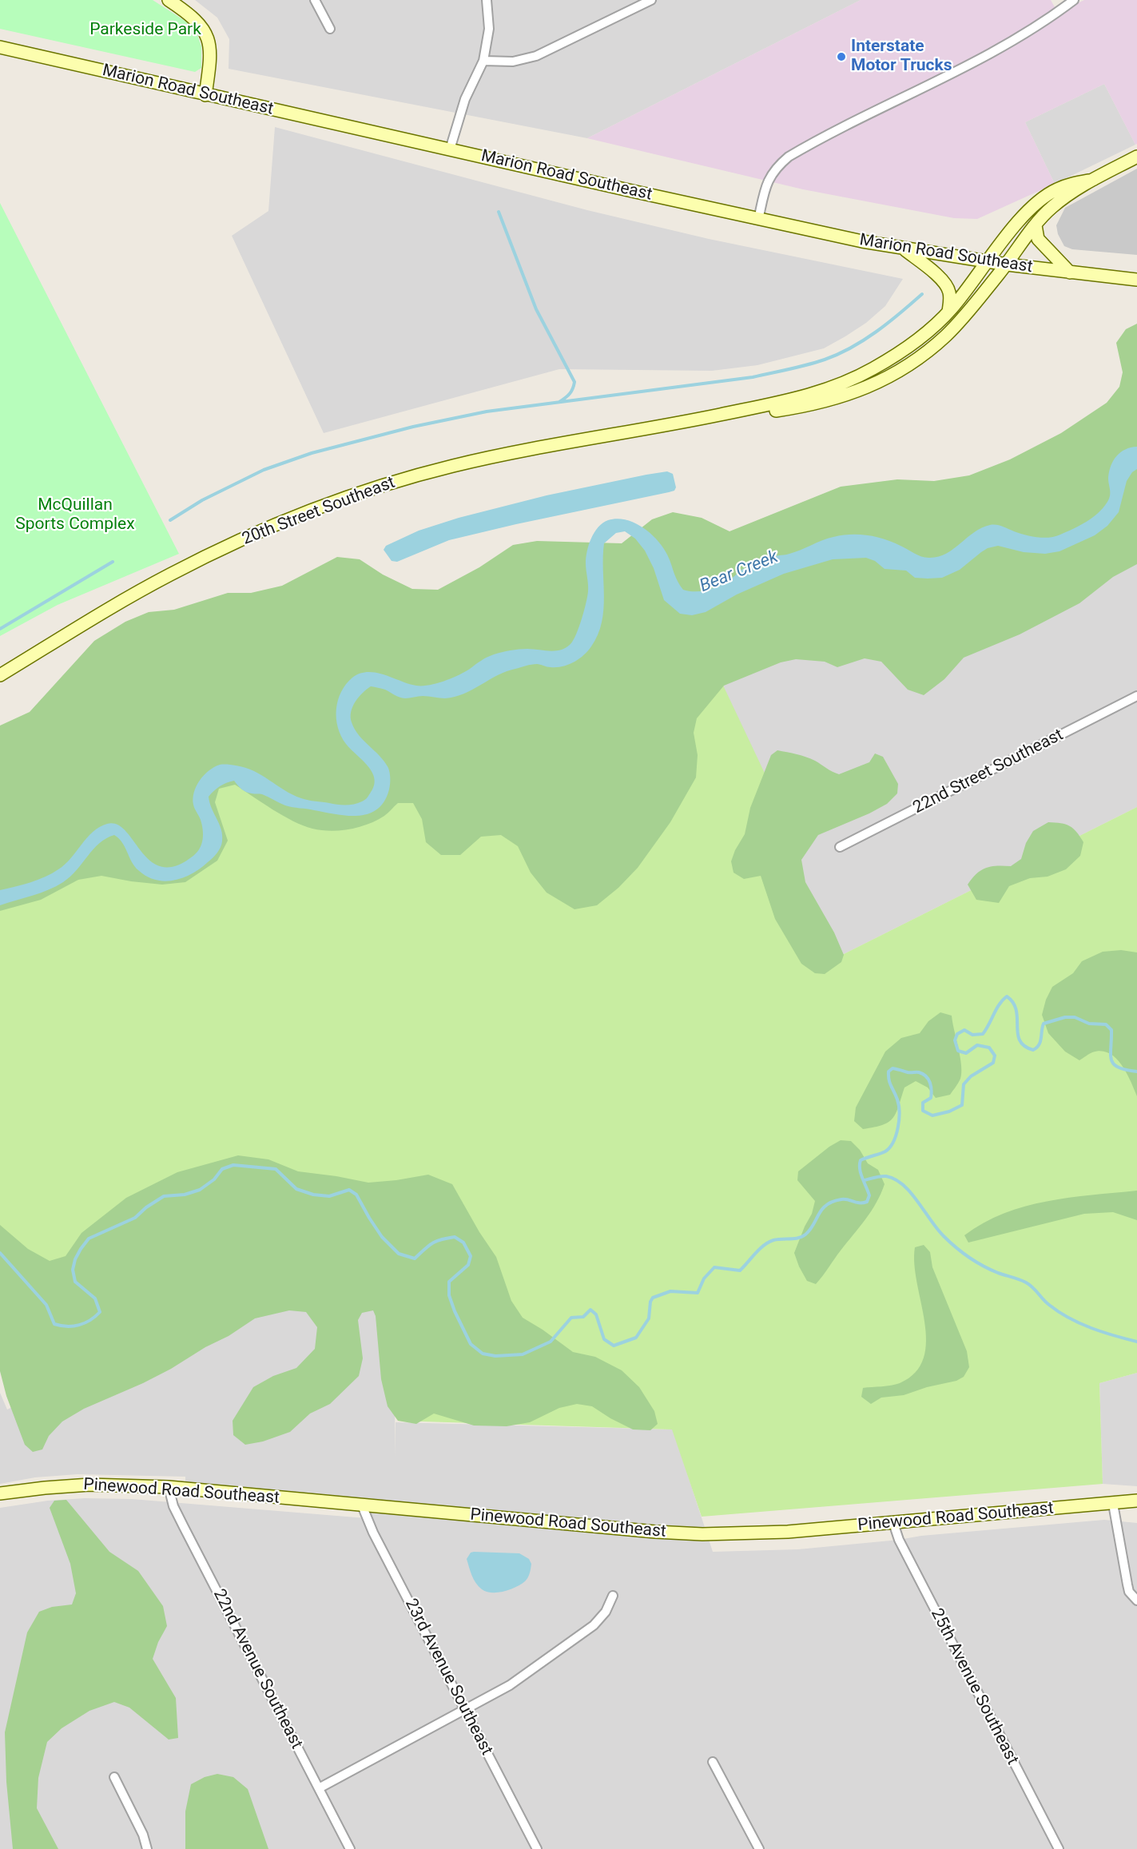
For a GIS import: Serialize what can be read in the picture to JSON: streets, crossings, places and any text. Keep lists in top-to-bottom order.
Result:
{
  "streets": {
    "street": [
      "Marion Road Southeast",
      "20th Street Southeast",
      "22nd Street Southeast",
      "Pinewood Road Southeast",
      "22nd Avenue Southeast",
      "23rd Avenue Southeast",
      "25th Avenue Southeast"
    ]
  },
  "crossings": [
    ["Marion Road Southeast", "20th Street Southeast"],
    ["Pinewood Road Southeast", "22nd Avenue Southeast"],
    ["Pinewood Road Southeast", "23rd Avenue Southeast"],
    ["Pinewood Road Southeast", "25th Avenue Southeast"]
  ],
  "water": ["Bear Creek"],
  "parks": ["Parkeside Park", "McQuillan Sports Complex"],
  "places": ["Interstate Motor Trucks"]
}
